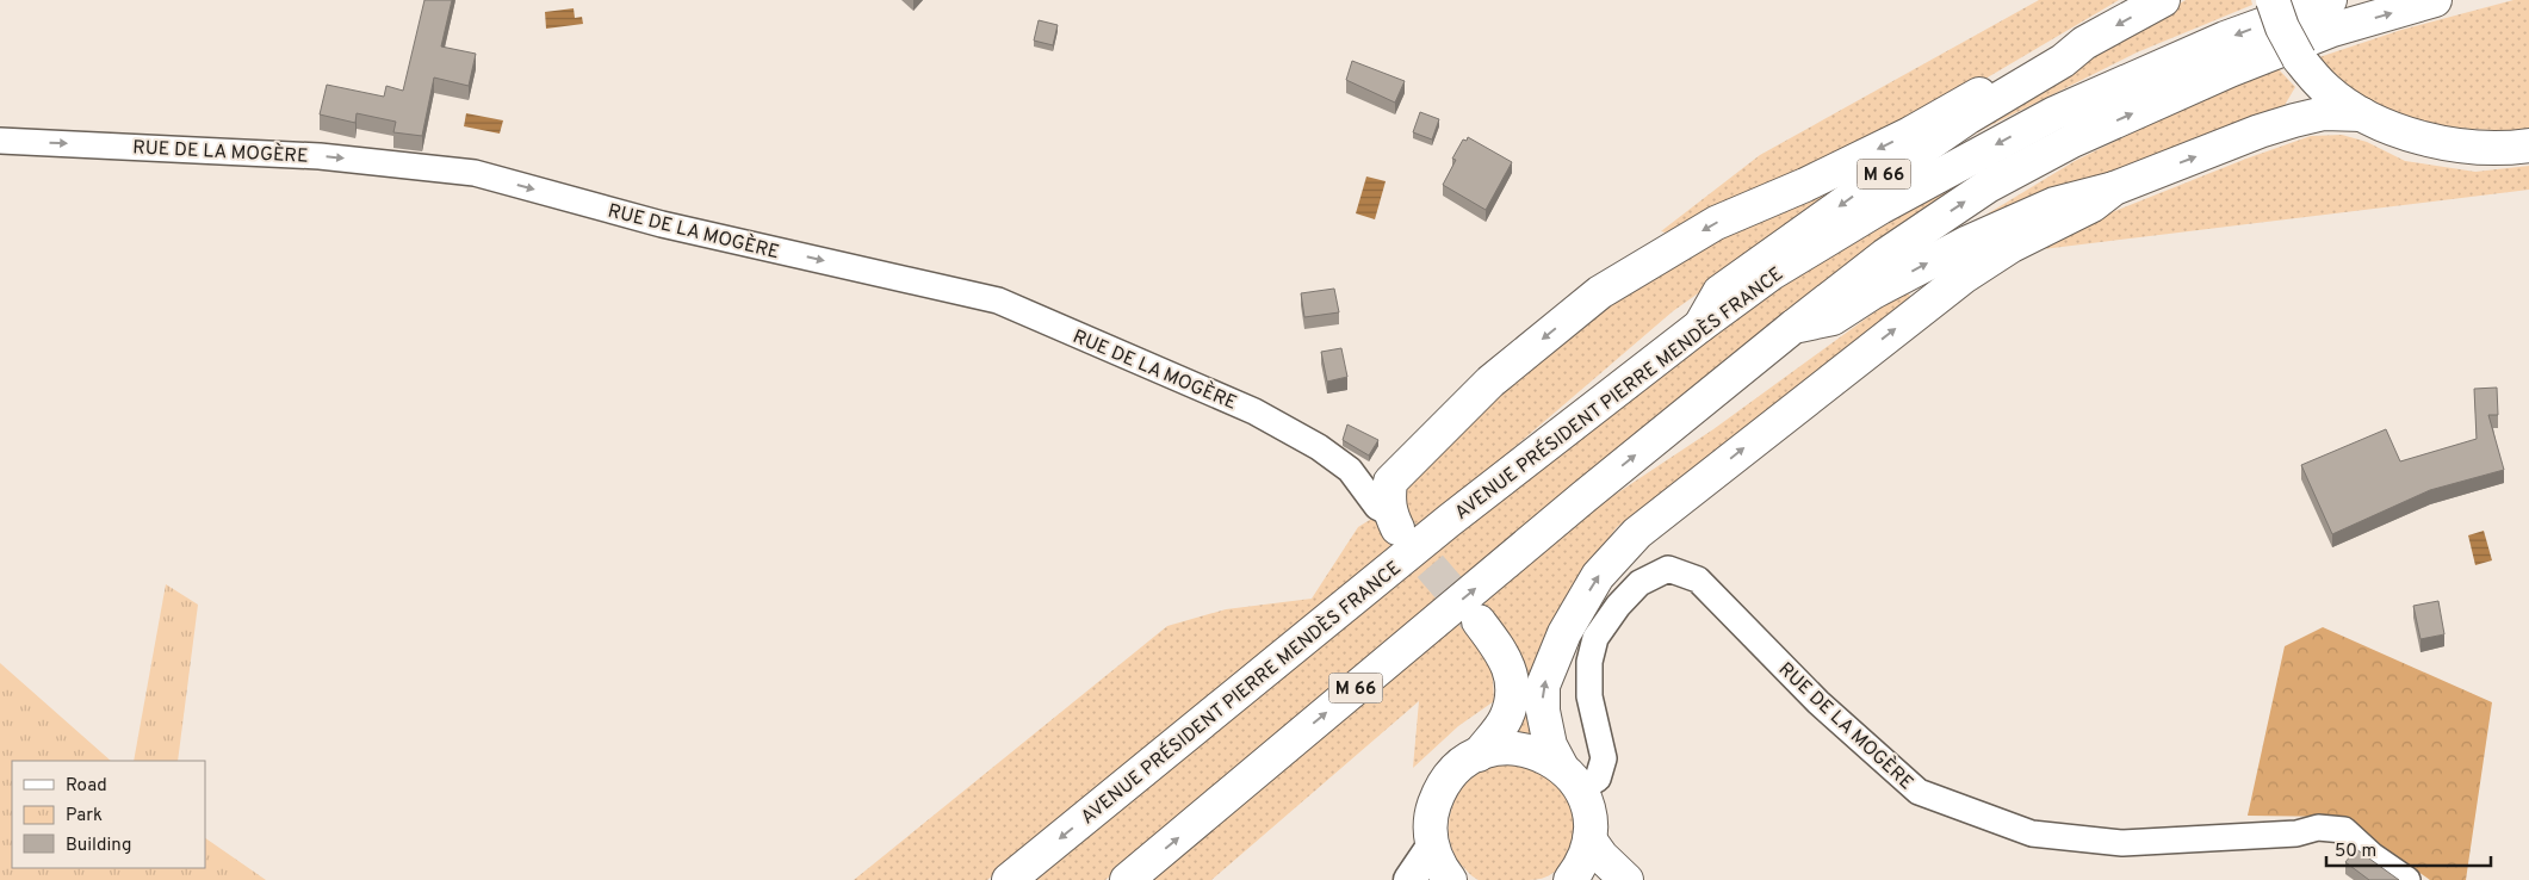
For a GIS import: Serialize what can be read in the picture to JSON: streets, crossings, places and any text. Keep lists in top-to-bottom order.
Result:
{
  "streets": {
    "main road": ["M 66", "AVENUE PRÉSIDENT PIERRE MENDÈS FRANCE"],
    "street": ["RUE DE LA MOGÈRE"]
  },
  "crossings": [
    ["RUE DE LA MOGÈRE", "M 66"],
    ["M 66", "AVENUE PRÉSIDENT PIERRE MENDÈS FRANCE"]
  ],
  "one_way": ["RUE DE LA MOGÈRE"],
  "legend": ["Road", "Park", "Building"],
  "scale_bar": "50 m"
}
